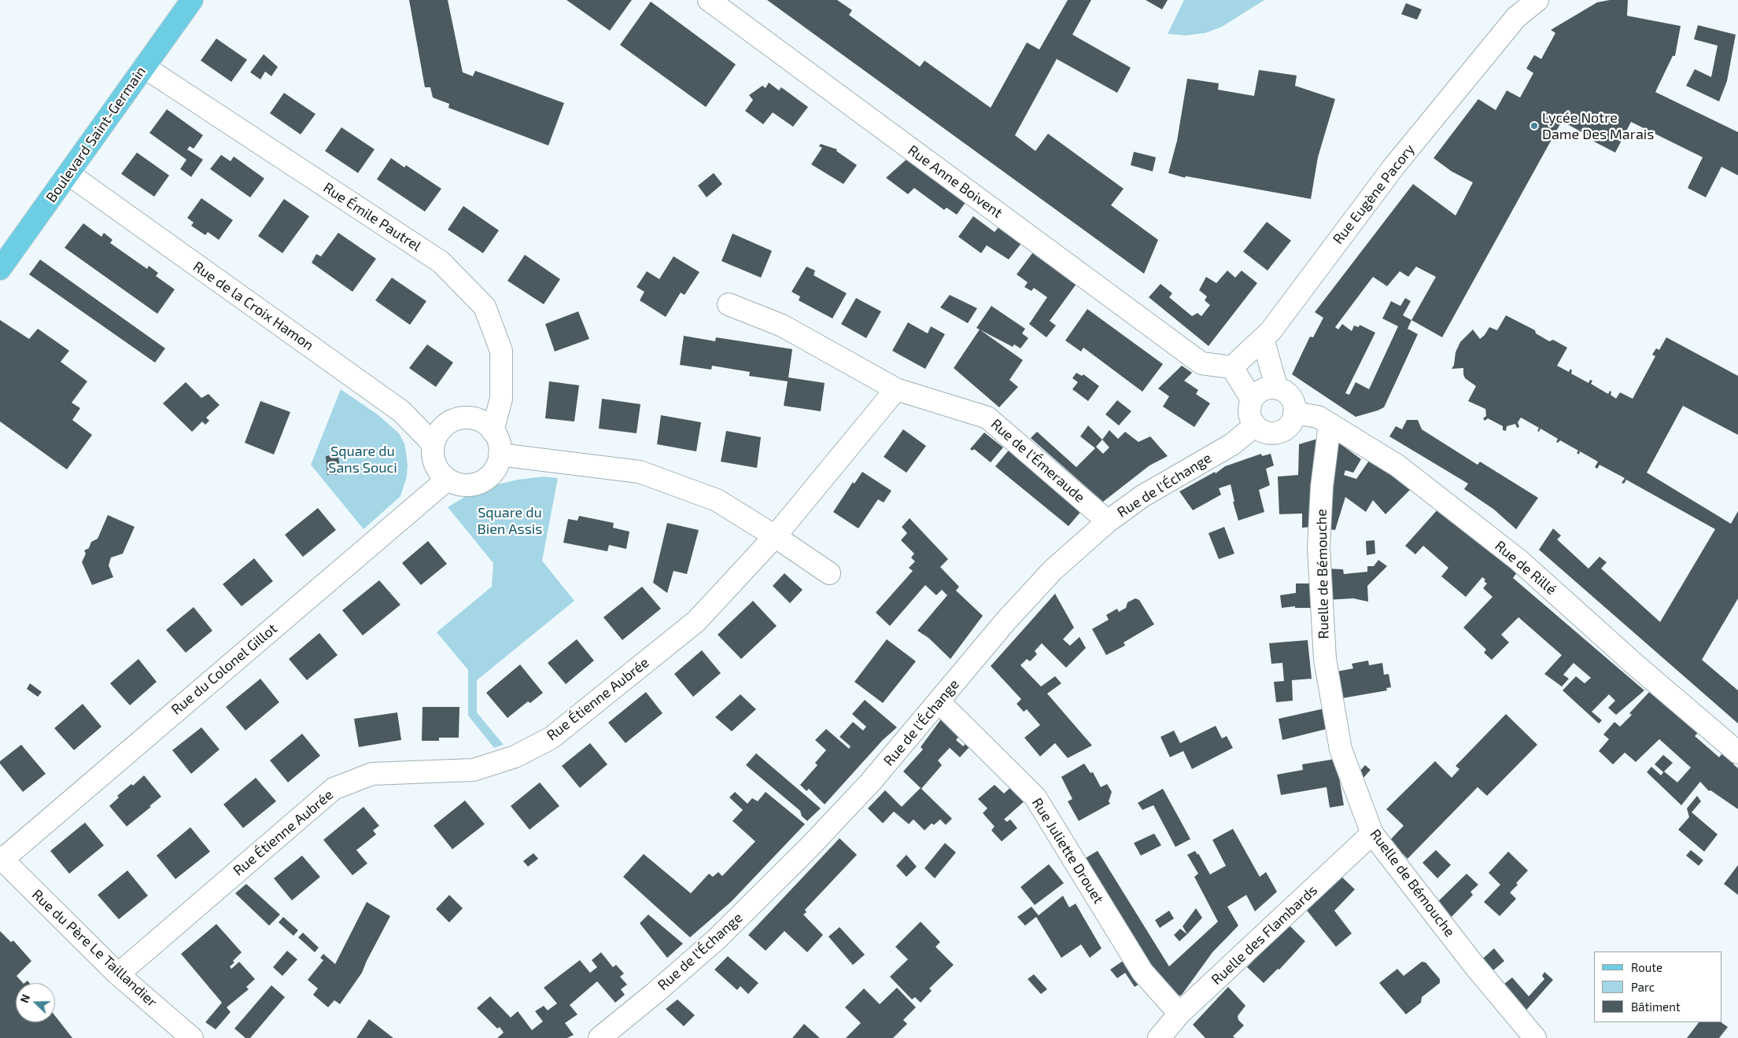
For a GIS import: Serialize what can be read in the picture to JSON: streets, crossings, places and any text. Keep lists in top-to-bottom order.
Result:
{
  "streets": {
    "main road": ["Boulevard Saint-Germain"],
    "street": [
      "Rue Anne Boivent",
      "Rue Eugène Pacory",
      "Rue Émile Pautrel",
      "Rue de la Croix Hamon",
      "Rue de l'Émeraude",
      "Rue de l'Échange",
      "Rue de Rillé",
      "Ruelle de Bémouche",
      "Rue du Colonel Gillot",
      "Rue Étienne Aubrée",
      "Rue Juliette Drouet",
      "Ruelle des Flambards",
      "Rue du Père Le Taillandier"
    ]
  },
  "crossings": [
    ["Boulevard Saint-Germain", "Rue Émile Pautrel"],
    ["Boulevard Saint-Germain", "Rue de la Croix Hamon"],
    ["Rue Anne Boivent", "Rue Eugène Pacory"],
    ["Rue Émile Pautrel", "Rue de la Croix Hamon"],
    ["Rue Émile Pautrel", "Rue du Colonel Gillot"],
    ["Rue de la Croix Hamon", "Rue du Colonel Gillot"],
    ["Rue de l'Émeraude", "Rue de l'Échange"],
    ["Rue de l'Échange", "Rue de Rillé"],
    ["Rue de l'Échange", "Rue Juliette Drouet"],
    ["Rue de Rillé", "Ruelle de Bémouche"],
    ["Ruelle de Bémouche", "Ruelle des Flambards"],
    ["Rue du Colonel Gillot", "Rue du Père Le Taillandier"],
    ["Rue Étienne Aubrée", "Rue du Père Le Taillandier"],
    ["Rue Juliette Drouet", "Ruelle des Flambards"]
  ],
  "parks": ["Square du Sans Souci", "Square du Bien Assis"],
  "places": ["Lycée Notre Dame Des Marais"],
  "legend": ["Route", "Parc", "Bâtiment"],
  "north": "left"
}
